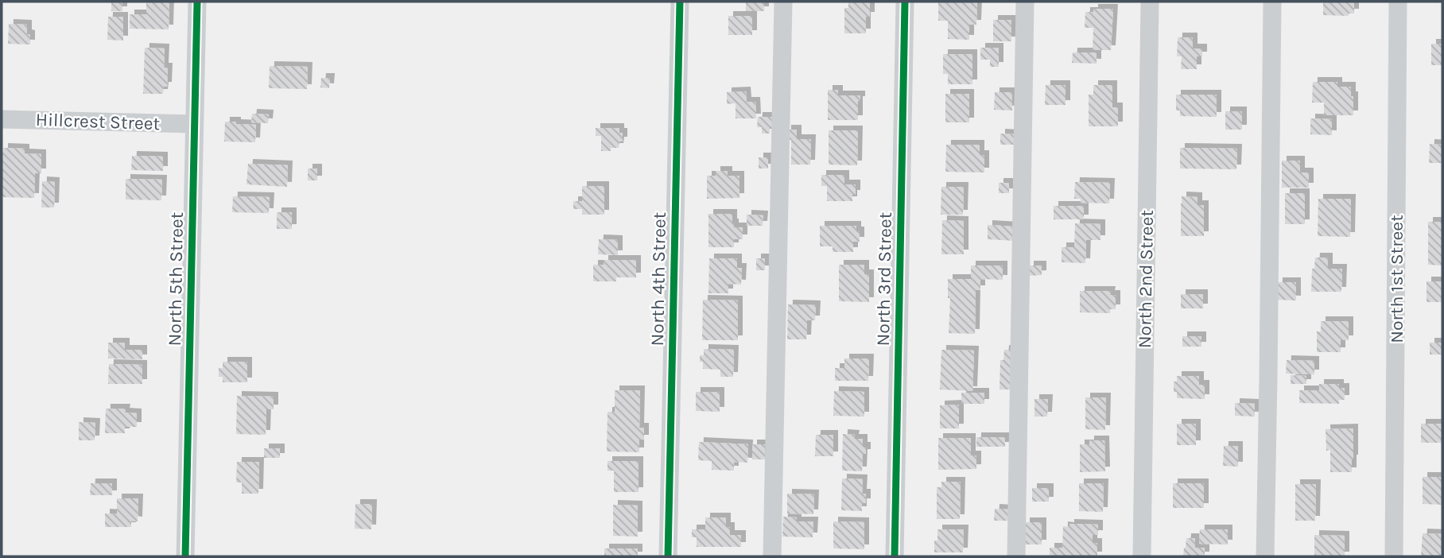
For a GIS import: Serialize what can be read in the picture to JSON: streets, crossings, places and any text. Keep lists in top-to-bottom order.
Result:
{
  "streets": {
    "street": [
      "Hillcrest Street",
      "North 5th Street",
      "North 4th Street",
      "North 3rd Street",
      "North 2nd Street",
      "North 1st Street"
    ]
  },
  "crossings": [
    ["Hillcrest Street", "North 5th Street"]
  ]
}
